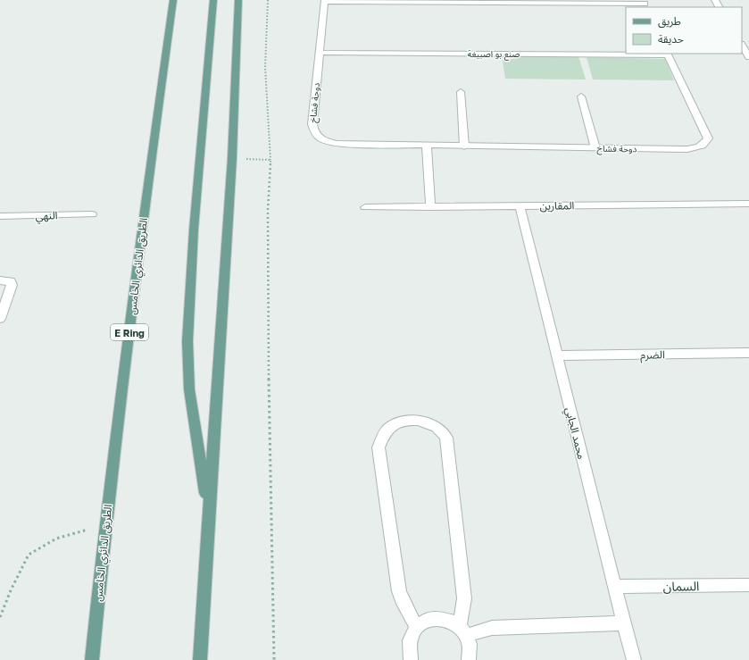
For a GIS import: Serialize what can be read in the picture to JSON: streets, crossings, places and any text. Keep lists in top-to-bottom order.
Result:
{
  "streets": {
    "main road": ["الطريق الدائري الخامس", "E Ring"],
    "street": [
      "صنع بو اصبيغة",
      "دوحة فشاخ",
      "المقارين",
      "النهي",
      "الضرم",
      "محمد الجابي",
      "السمان"
    ]
  },
  "crossings": [
    ["صنع بو اصبيغة", "دوحة فشاخ"],
    ["المقارين", "محمد الجابي"],
    ["الضرم", "محمد الجابي"],
    ["محمد الجابي", "السمان"]
  ],
  "legend": ["طريق", "حديقة"]
}
